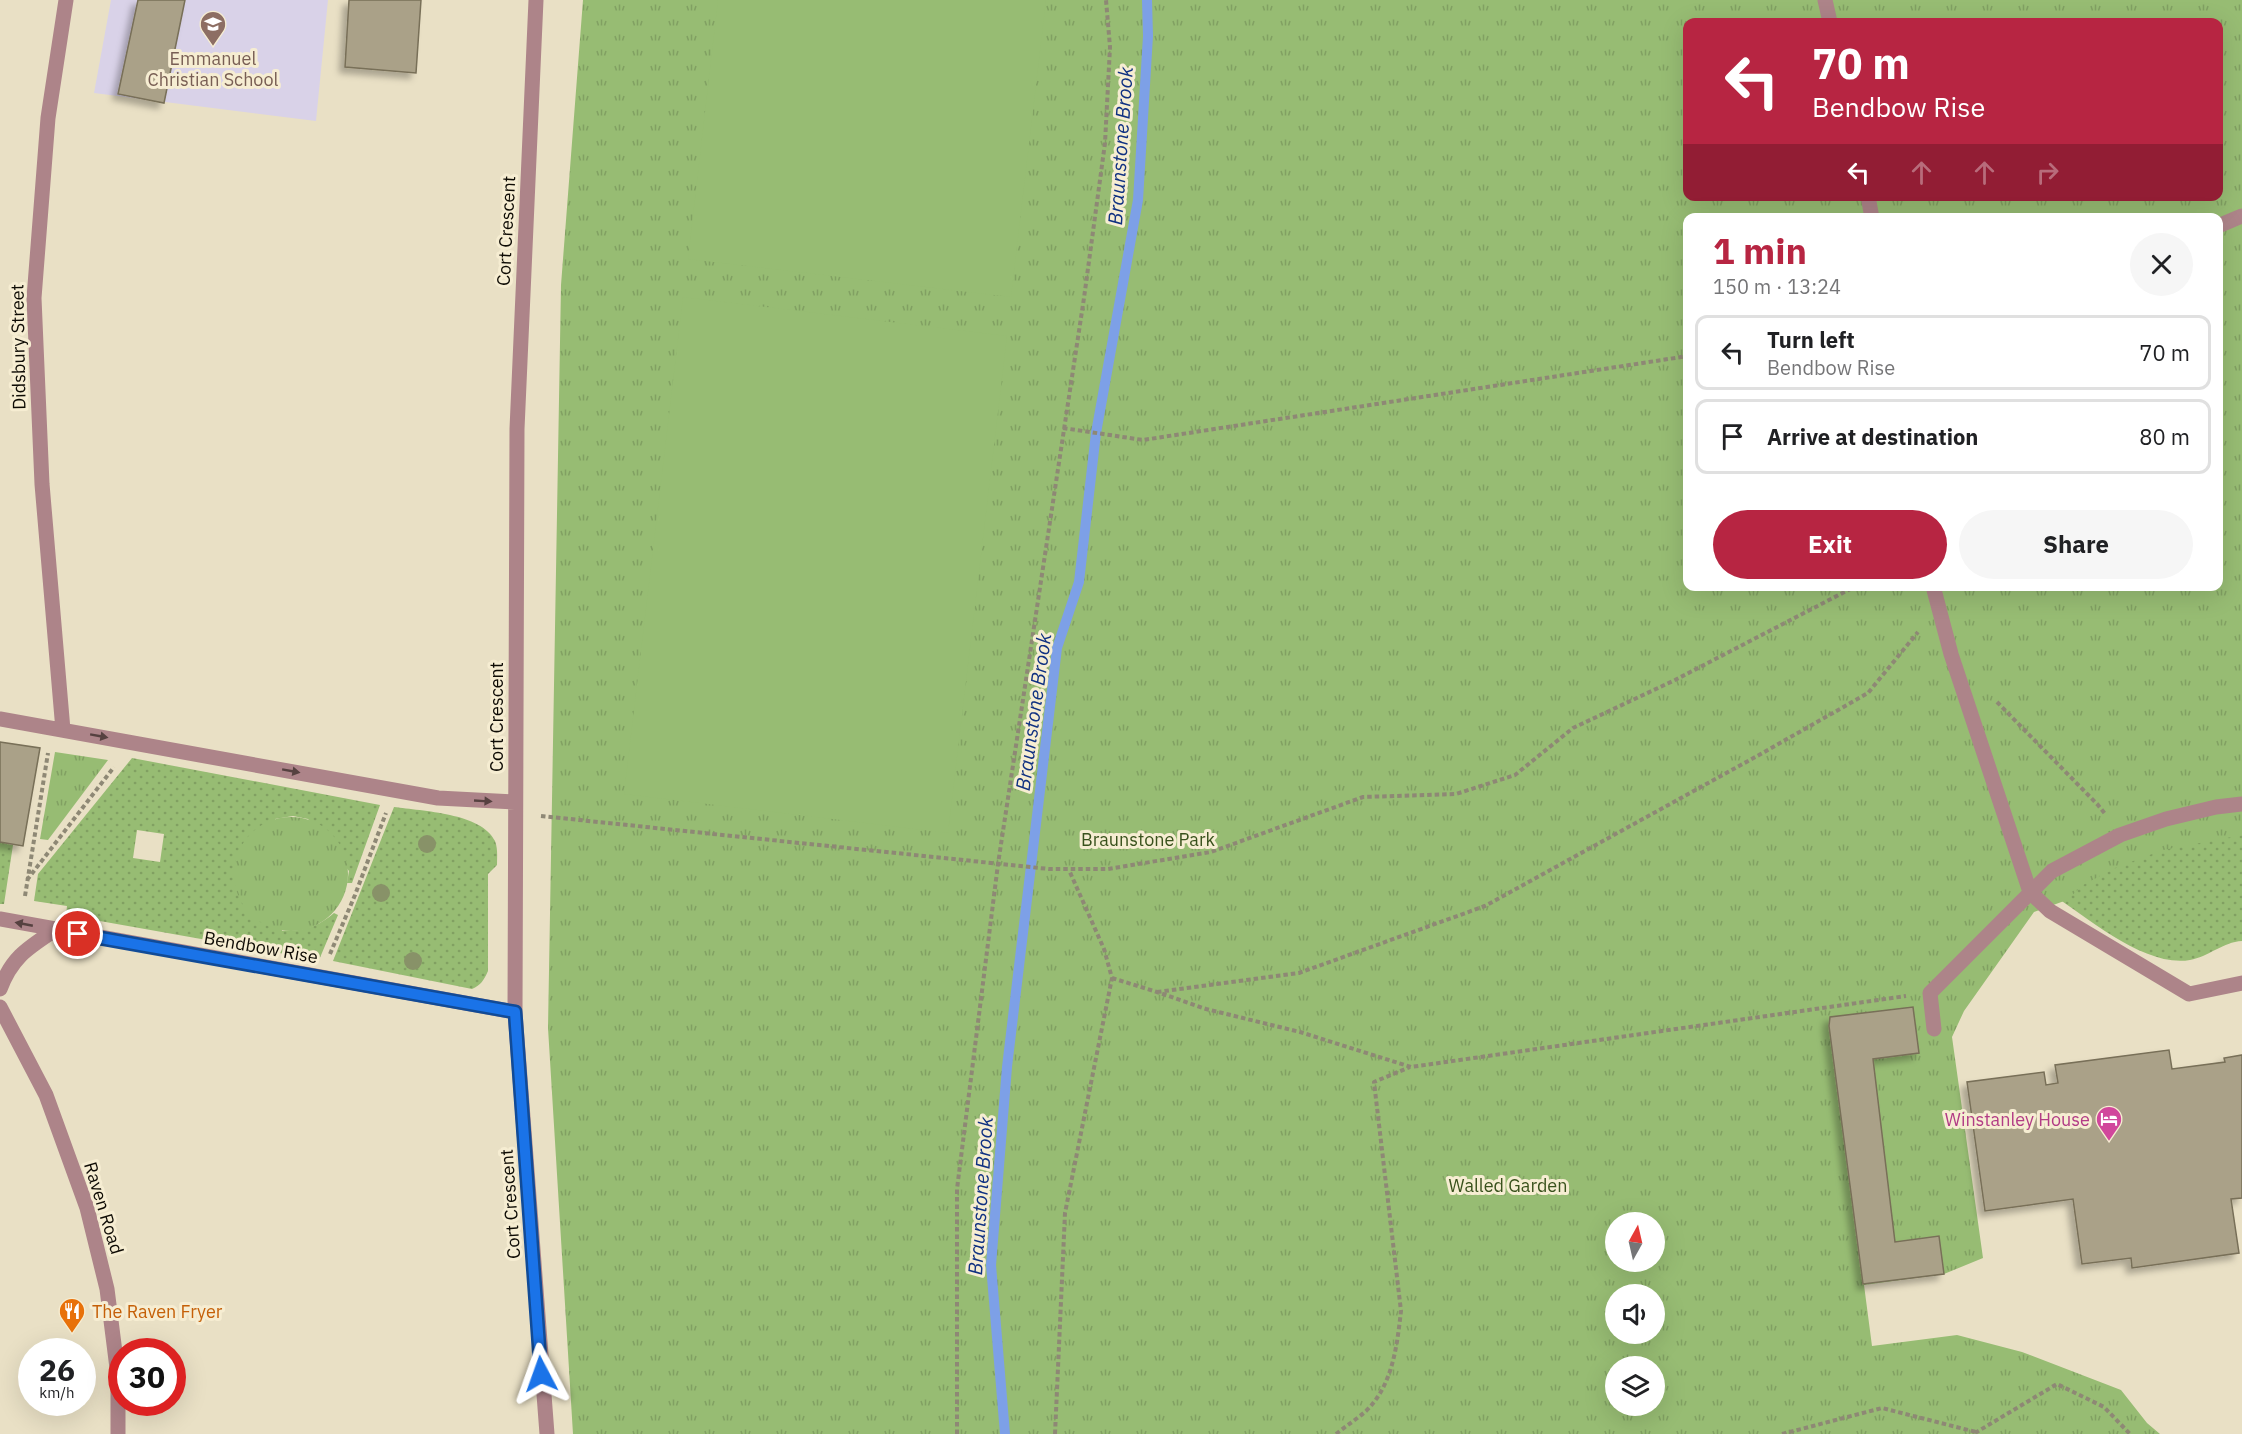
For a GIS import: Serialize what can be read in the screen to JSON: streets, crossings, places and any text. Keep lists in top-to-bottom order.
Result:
{
  "streets": {
    "street": [
      "Cort Crescent",
      "Didsbury Street",
      "Bendbow Rise",
      "Raven Road"
    ]
  },
  "crossings": [
    ["Cort Crescent", "Bendbow Rise"]
  ],
  "water": ["Braunstone Brook"],
  "parks": ["Braunstone Park", "Walled Garden"],
  "places": {
    "school or university": ["Emmanuel Christian School"],
    "hotel": ["Winstanley House"],
    "restaurant": ["The Raven Fryer"]
  },
  "north": "top",
  "page": {
    "turn": ["70 m", "Bendbow Rise"],
    "heading": ["1 min", "150 m · 13:24"],
    "list": [
      {
        "name": "Turn left",
        "note": "Bendbow Rise",
        "value": "70 m"
      },
      {
        "name": "Arrive at destination",
        "value": "80 m"
      }
    ],
    "buttons": ["Exit", "Share"],
    "speed": "26 km/h",
    "limit": "30"
  }
}
